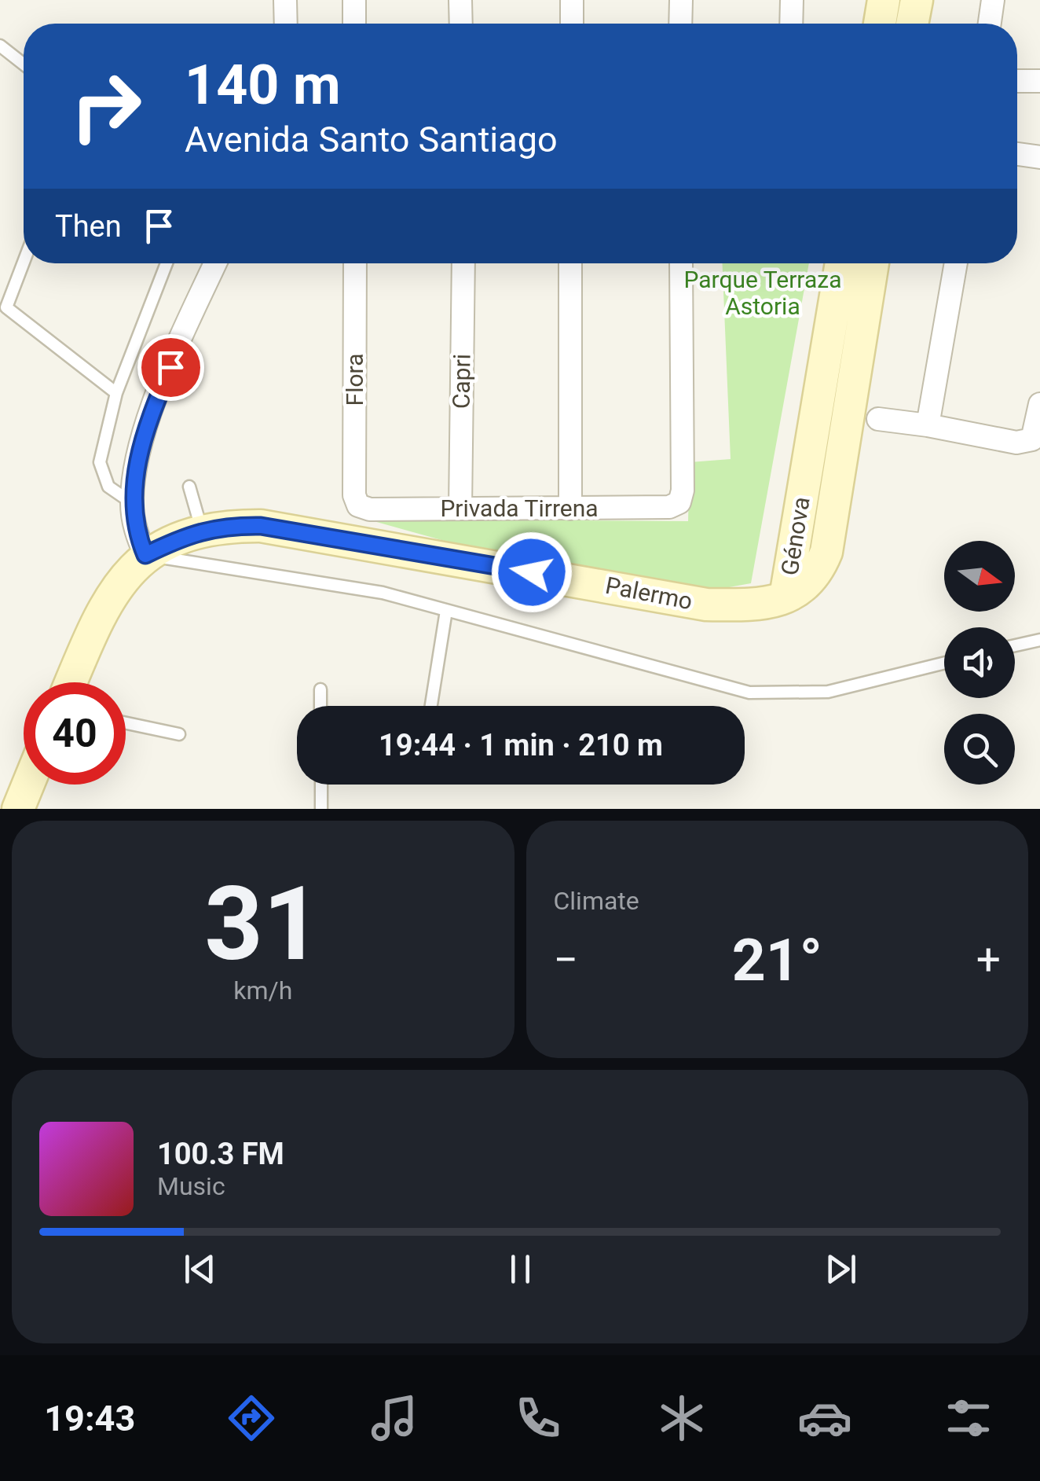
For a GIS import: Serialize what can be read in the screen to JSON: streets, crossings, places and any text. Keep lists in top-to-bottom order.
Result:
{
  "streets": {
    "street": [
      "Flora",
      "Capri",
      "Privada Tirrena",
      "Génova",
      "Palermo"
    ]
  },
  "crossings": [
    ["Flora", "Privada Tirrena"],
    ["Capri", "Privada Tirrena"],
    ["Génova", "Palermo"]
  ],
  "parks": ["Parque Terraza Astoria"],
  "north": "right",
  "page": {
    "turn": ["140 m", "Avenida Santo Santiago"],
    "then": "Then",
    "limit": "40",
    "trip": "19:44 · 1 min · 210 m",
    "tile": [
      ["31", "km/h"],
      "Climate"
    ],
    "heat": ["−", "21°", "+"],
    "song": ["100.3 FM", "Music"],
    "tabs": "19:43"
  }
}
